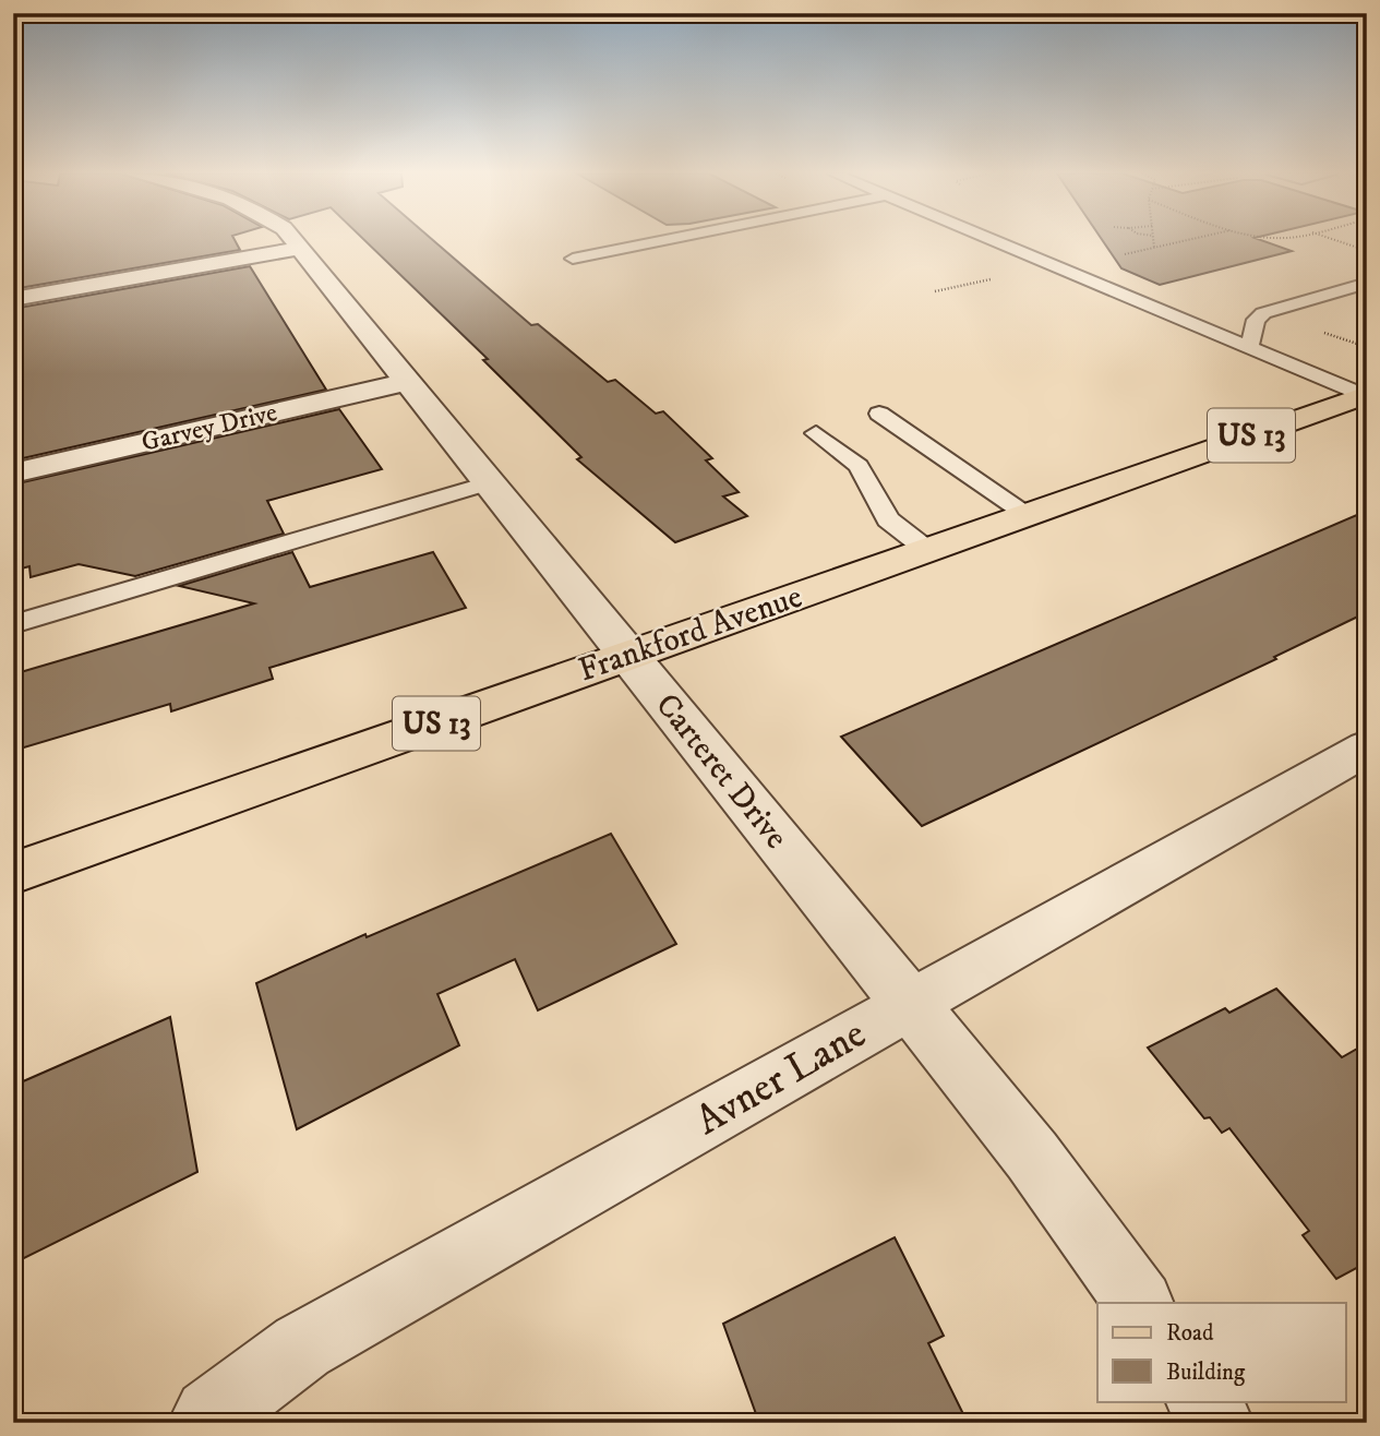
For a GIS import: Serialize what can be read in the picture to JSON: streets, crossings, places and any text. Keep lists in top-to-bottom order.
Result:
{
  "streets": {
    "main road": ["US 13", "Frankford Avenue"],
    "street": ["Garvey Drive", "Carteret Drive", "Avner Lane"]
  },
  "crossings": [
    ["Garvey Drive", "Carteret Drive"],
    ["Frankford Avenue", "Carteret Drive"],
    ["Carteret Drive", "Avner Lane"]
  ],
  "legend": ["Road", "Building"]
}
